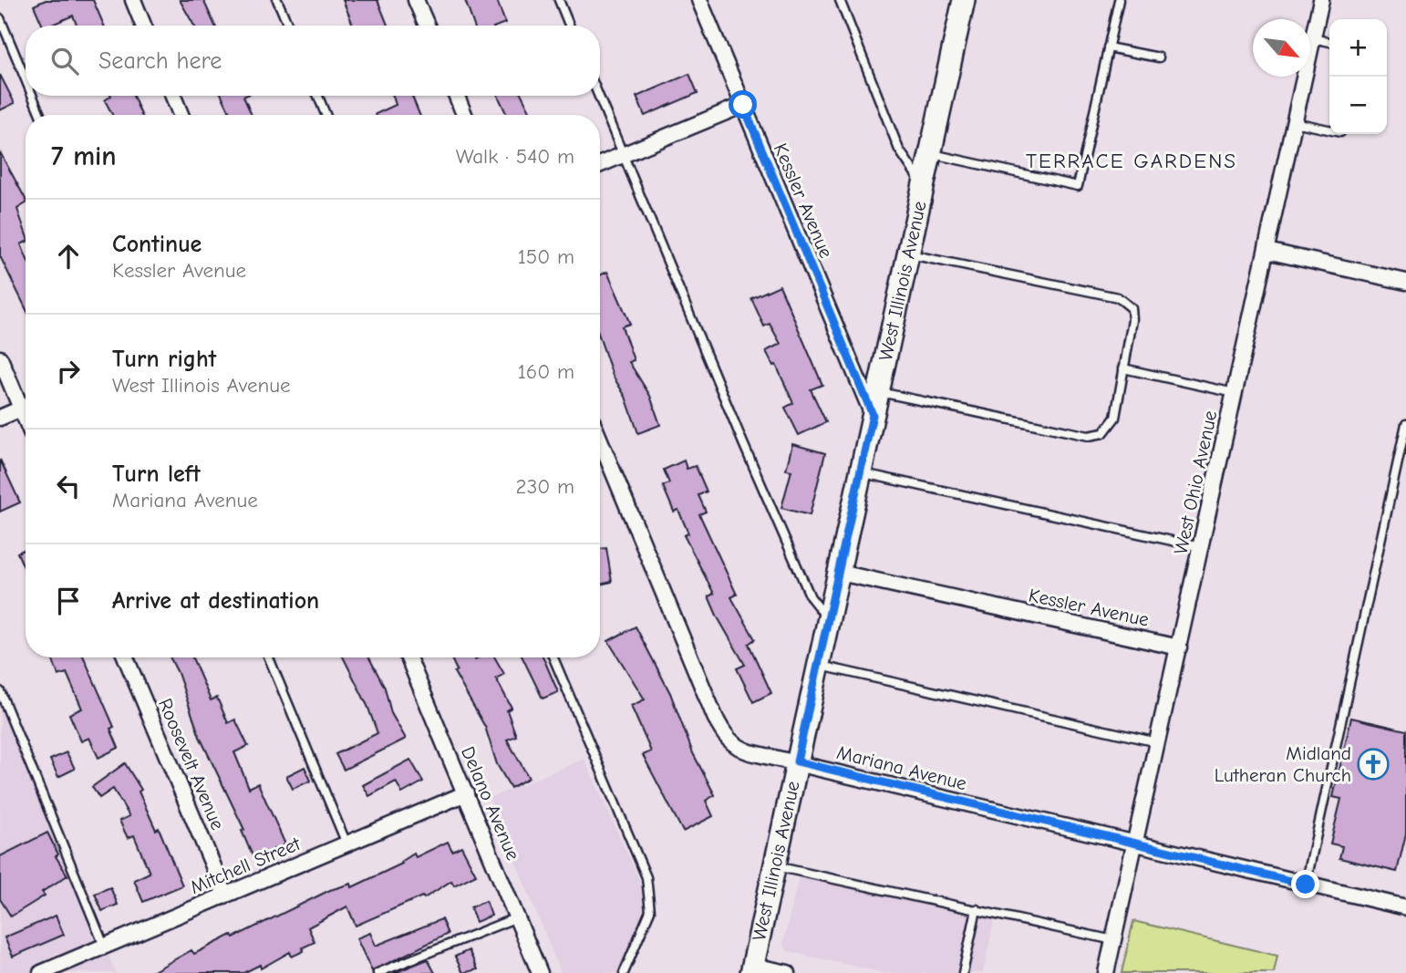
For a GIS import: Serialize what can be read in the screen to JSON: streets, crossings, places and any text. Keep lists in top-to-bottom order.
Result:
{
  "streets": {
    "main road": ["West Illinois Avenue"],
    "street": [
      "Kessler Avenue",
      "West Ohio Avenue",
      "Roosevelt Avenue",
      "Mariana Avenue",
      "Delano Avenue",
      "Mitchell Street"
    ]
  },
  "crossings": [
    ["Kessler Avenue", "West Illinois Avenue"],
    ["Kessler Avenue", "West Ohio Avenue"],
    ["West Illinois Avenue", "Mariana Avenue"],
    ["West Ohio Avenue", "Mariana Avenue"],
    ["Roosevelt Avenue", "Mitchell Street"],
    ["Delano Avenue", "Mitchell Street"]
  ],
  "districts": ["TERRACE GARDENS"],
  "places": {
    "church": ["Midland Lutheran Church"]
  },
  "north": "bottom right",
  "page": {
    "map_buttons": ["+", "−"],
    "search": "Search here",
    "heading": ["7 min", "Walk · 540 m"],
    "list": [
      ["Continue", "Kessler Avenue", "150 m"],
      ["Turn right", "West Illinois Avenue", "160 m"],
      ["Turn left", "Mariana Avenue", "230 m"],
      "Arrive at destination"
    ]
  }
}
